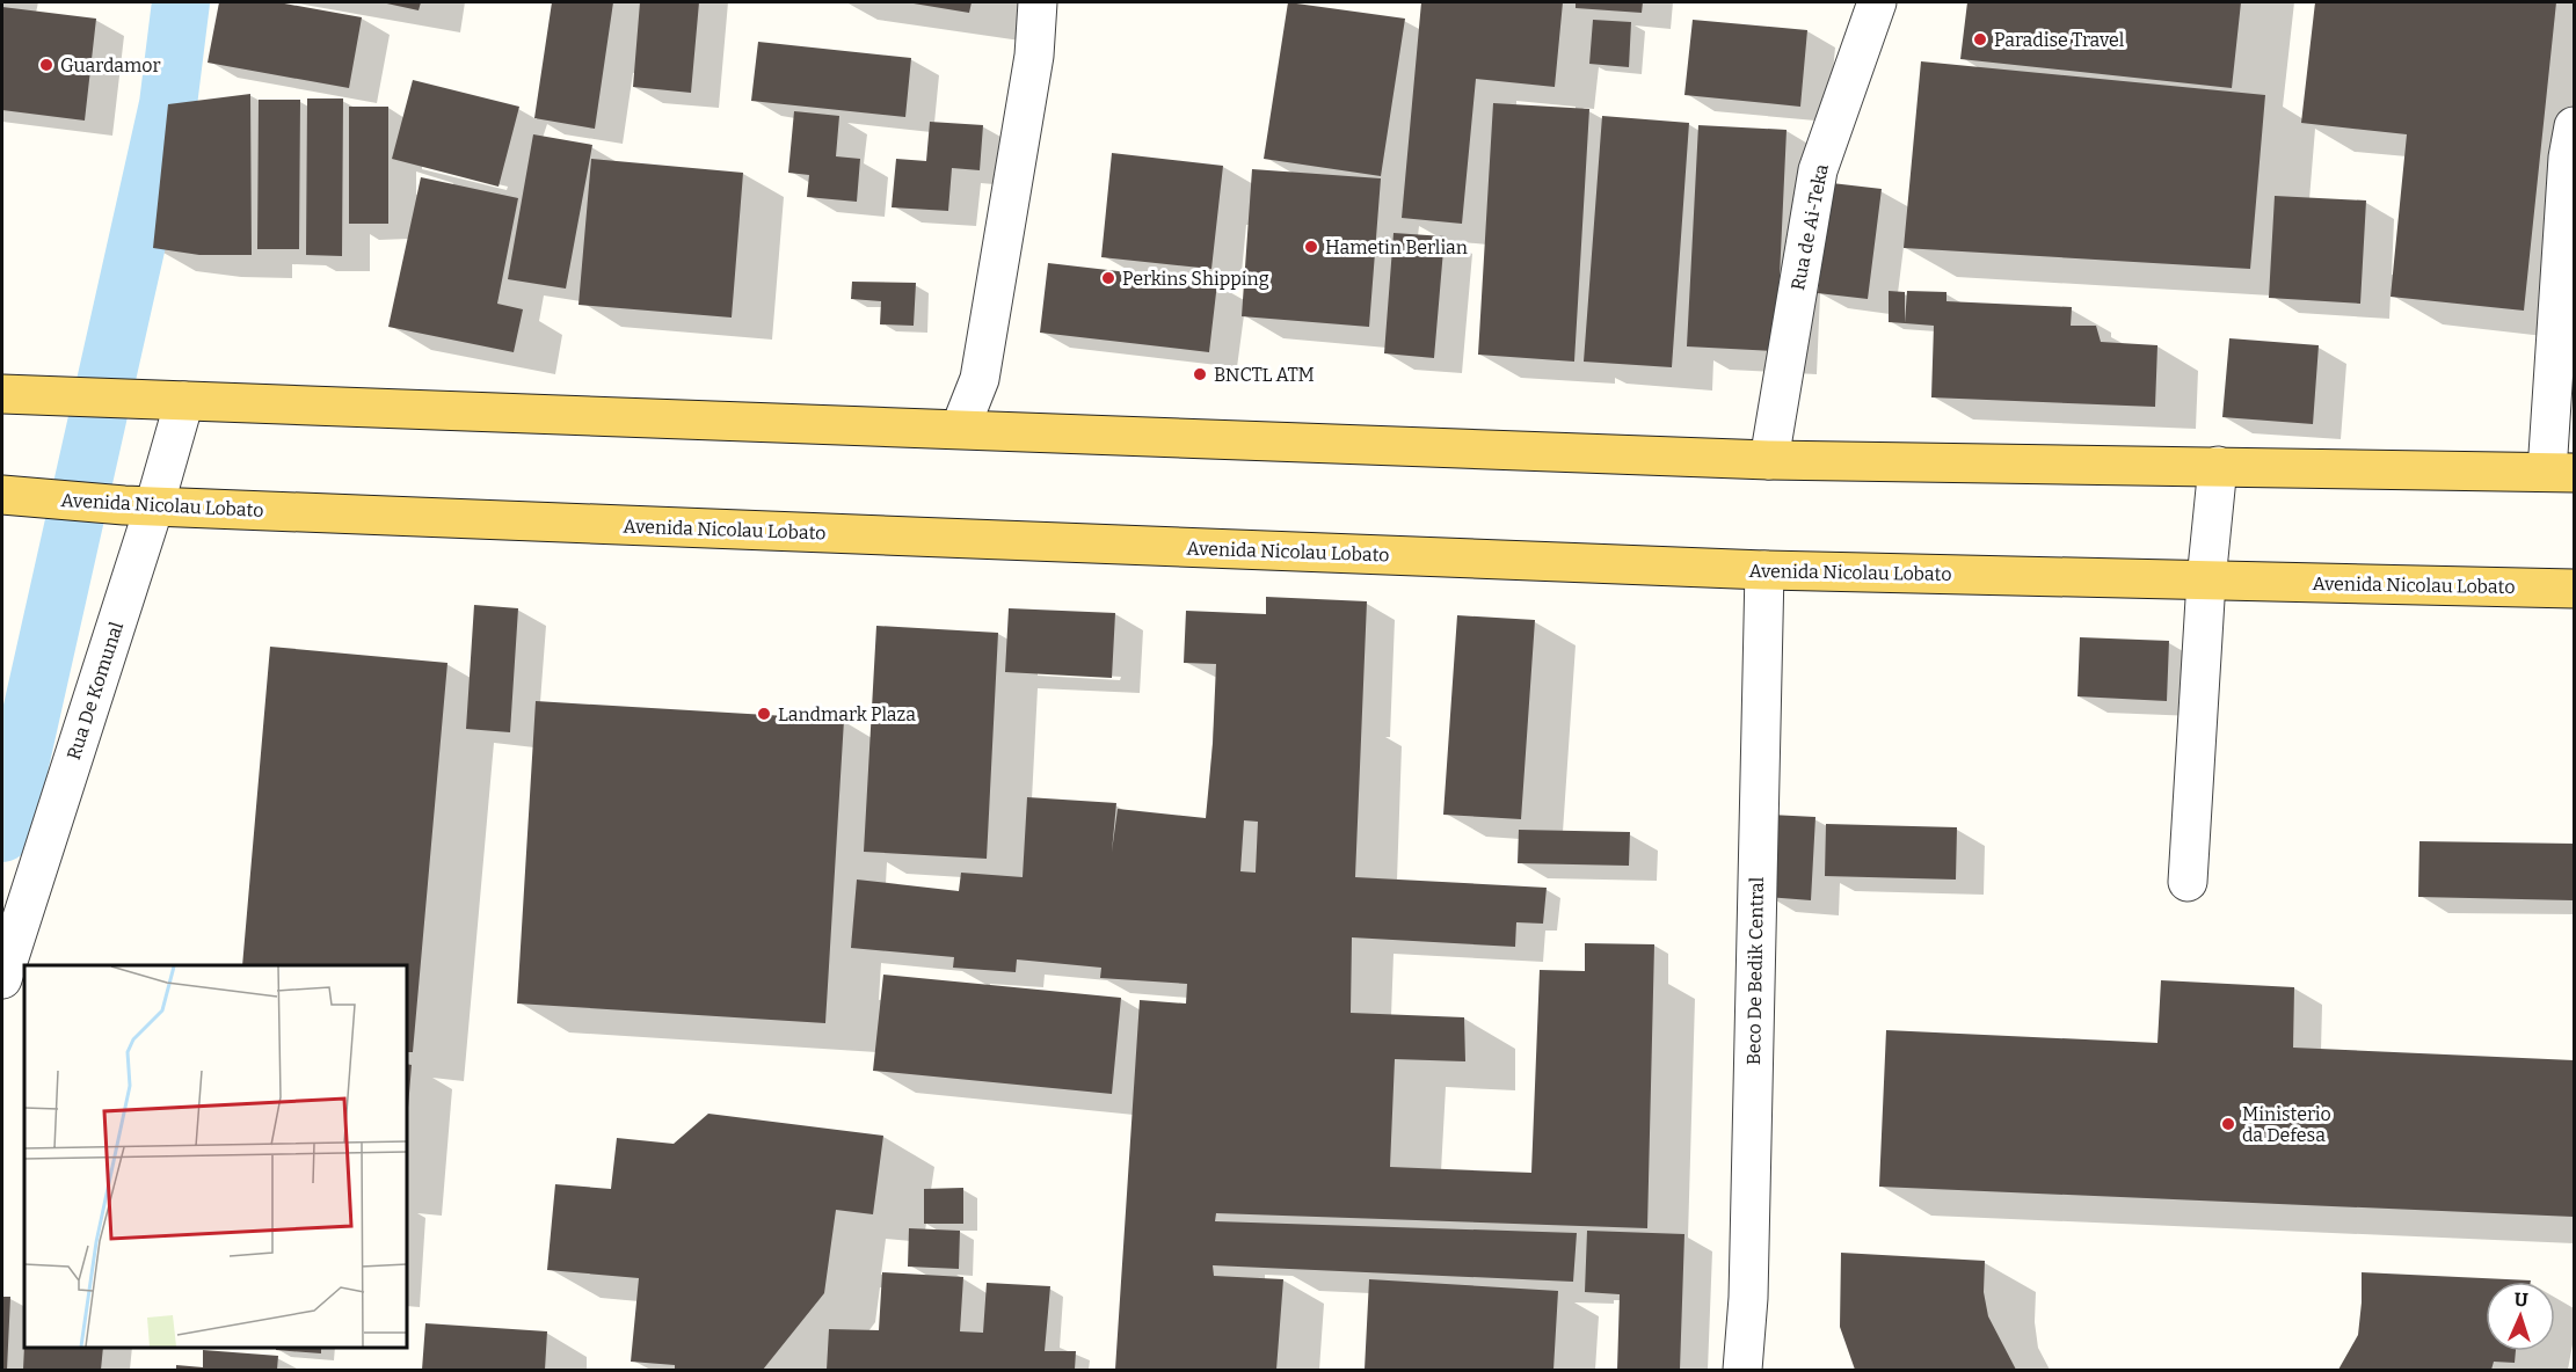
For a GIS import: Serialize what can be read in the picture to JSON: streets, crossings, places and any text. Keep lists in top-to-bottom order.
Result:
{
  "streets": {
    "main road": ["Avenida Nicolau Lobato"],
    "street": ["Rua de Ai-Teka", "Rua De Komunal", "Beco De Bedik Central"]
  },
  "crossings": [
    ["Avenida Nicolau Lobato", "Rua De Komunal"],
    ["Avenida Nicolau Lobato", "Beco De Bedik Central"]
  ],
  "places": [
    "Paradise Travel",
    "Guardamor",
    "Hametin Berlian",
    "Perkins Shipping",
    "BNCTL ATM",
    "Landmark Plaza",
    "Ministerio da Defesa"
  ],
  "north": "top"
}
